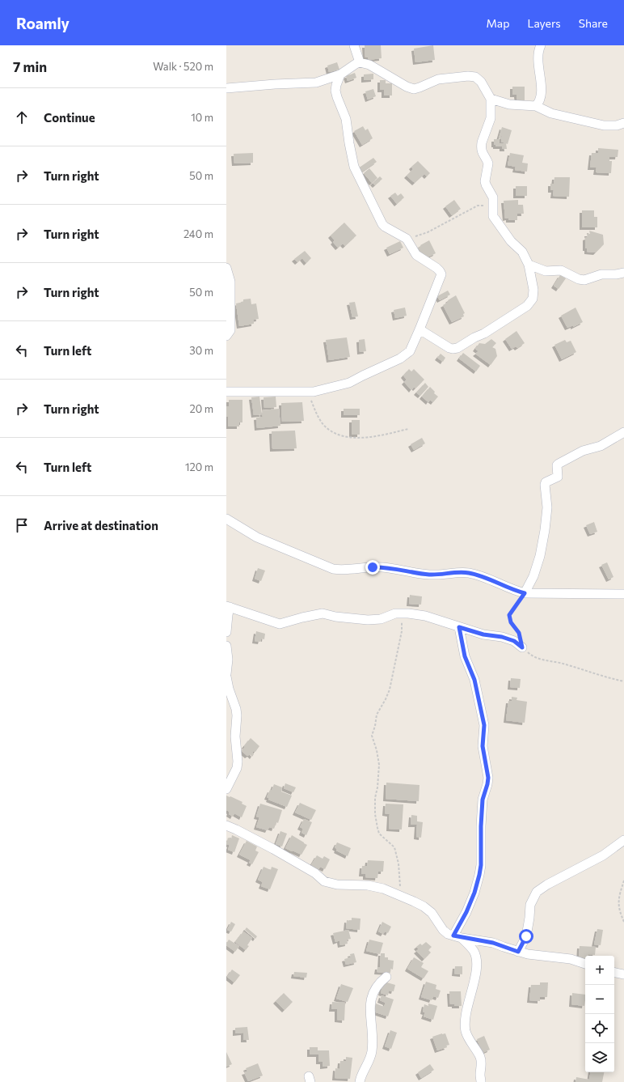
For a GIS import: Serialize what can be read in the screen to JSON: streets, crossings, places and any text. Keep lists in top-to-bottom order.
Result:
{
  "page": {
    "header": "Roamly",
    "nav": ["Map", "Layers", "Share"],
    "heading": ["7 min", "Walk · 520 m"],
    "list": [
      ["Continue", "10 m"],
      ["Turn right", "50 m"],
      ["Turn right", "240 m"],
      ["Turn right", "50 m"],
      ["Turn left", "30 m"],
      ["Turn right", "20 m"],
      ["Turn left", "120 m"],
      "Arrive at destination"
    ],
    "map_buttons": ["+", "−"]
  }
}
